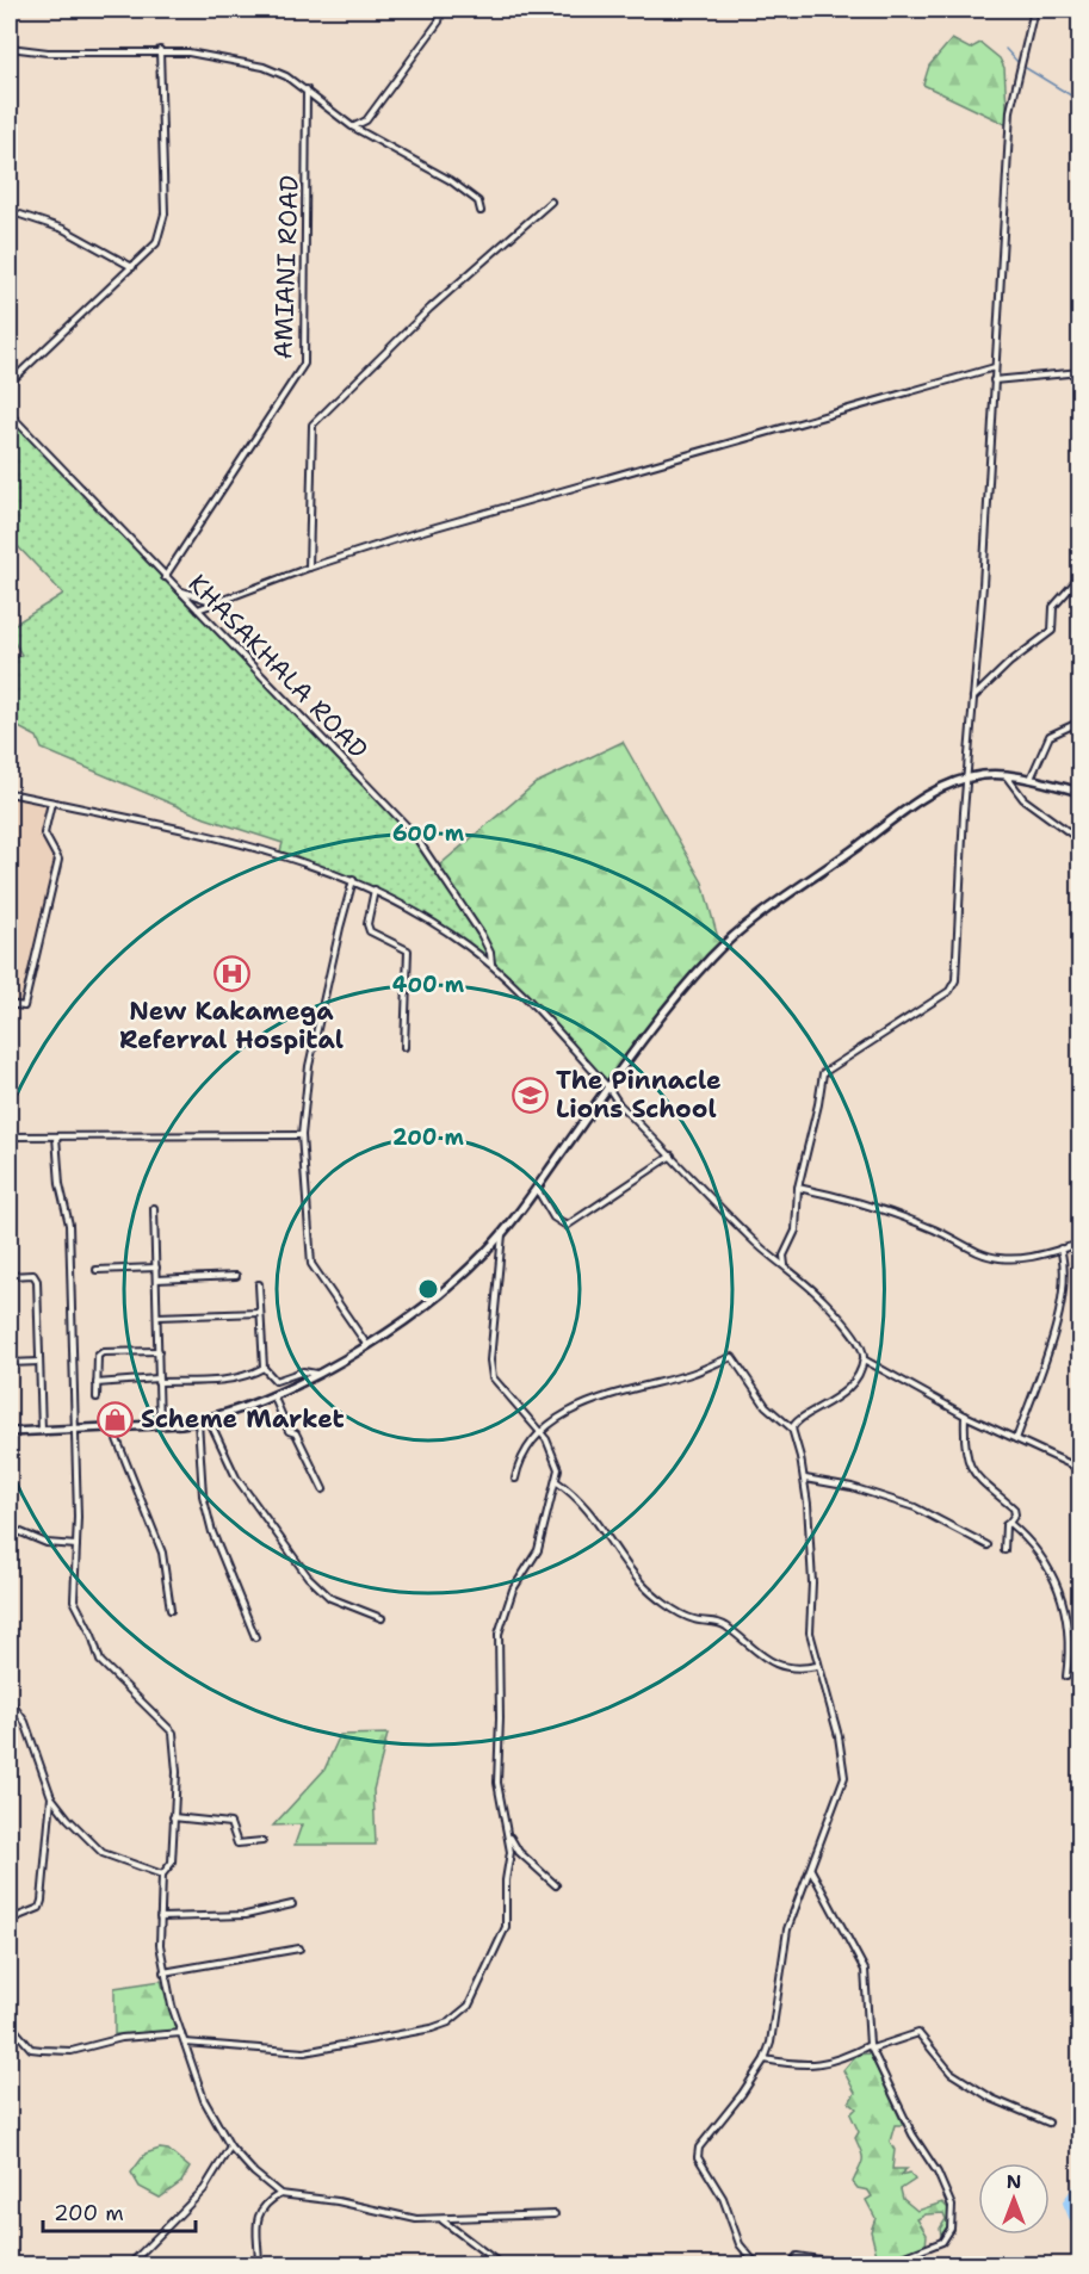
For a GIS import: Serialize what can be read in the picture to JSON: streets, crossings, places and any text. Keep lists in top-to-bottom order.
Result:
{
  "streets": {
    "street": ["AMIANI ROAD", "KHASAKHALA ROAD"]
  },
  "crossings": [
    ["AMIANI ROAD", "KHASAKHALA ROAD"]
  ],
  "places": {
    "hospital": ["New Kakamega Referral Hospital"],
    "school or university": ["The Pinnacle Lions School"],
    "shop": ["Scheme Market"]
  },
  "scale_bar": "200 m",
  "north": "top",
  "rings": ["600 m", "400 m", "200 m"]
}
